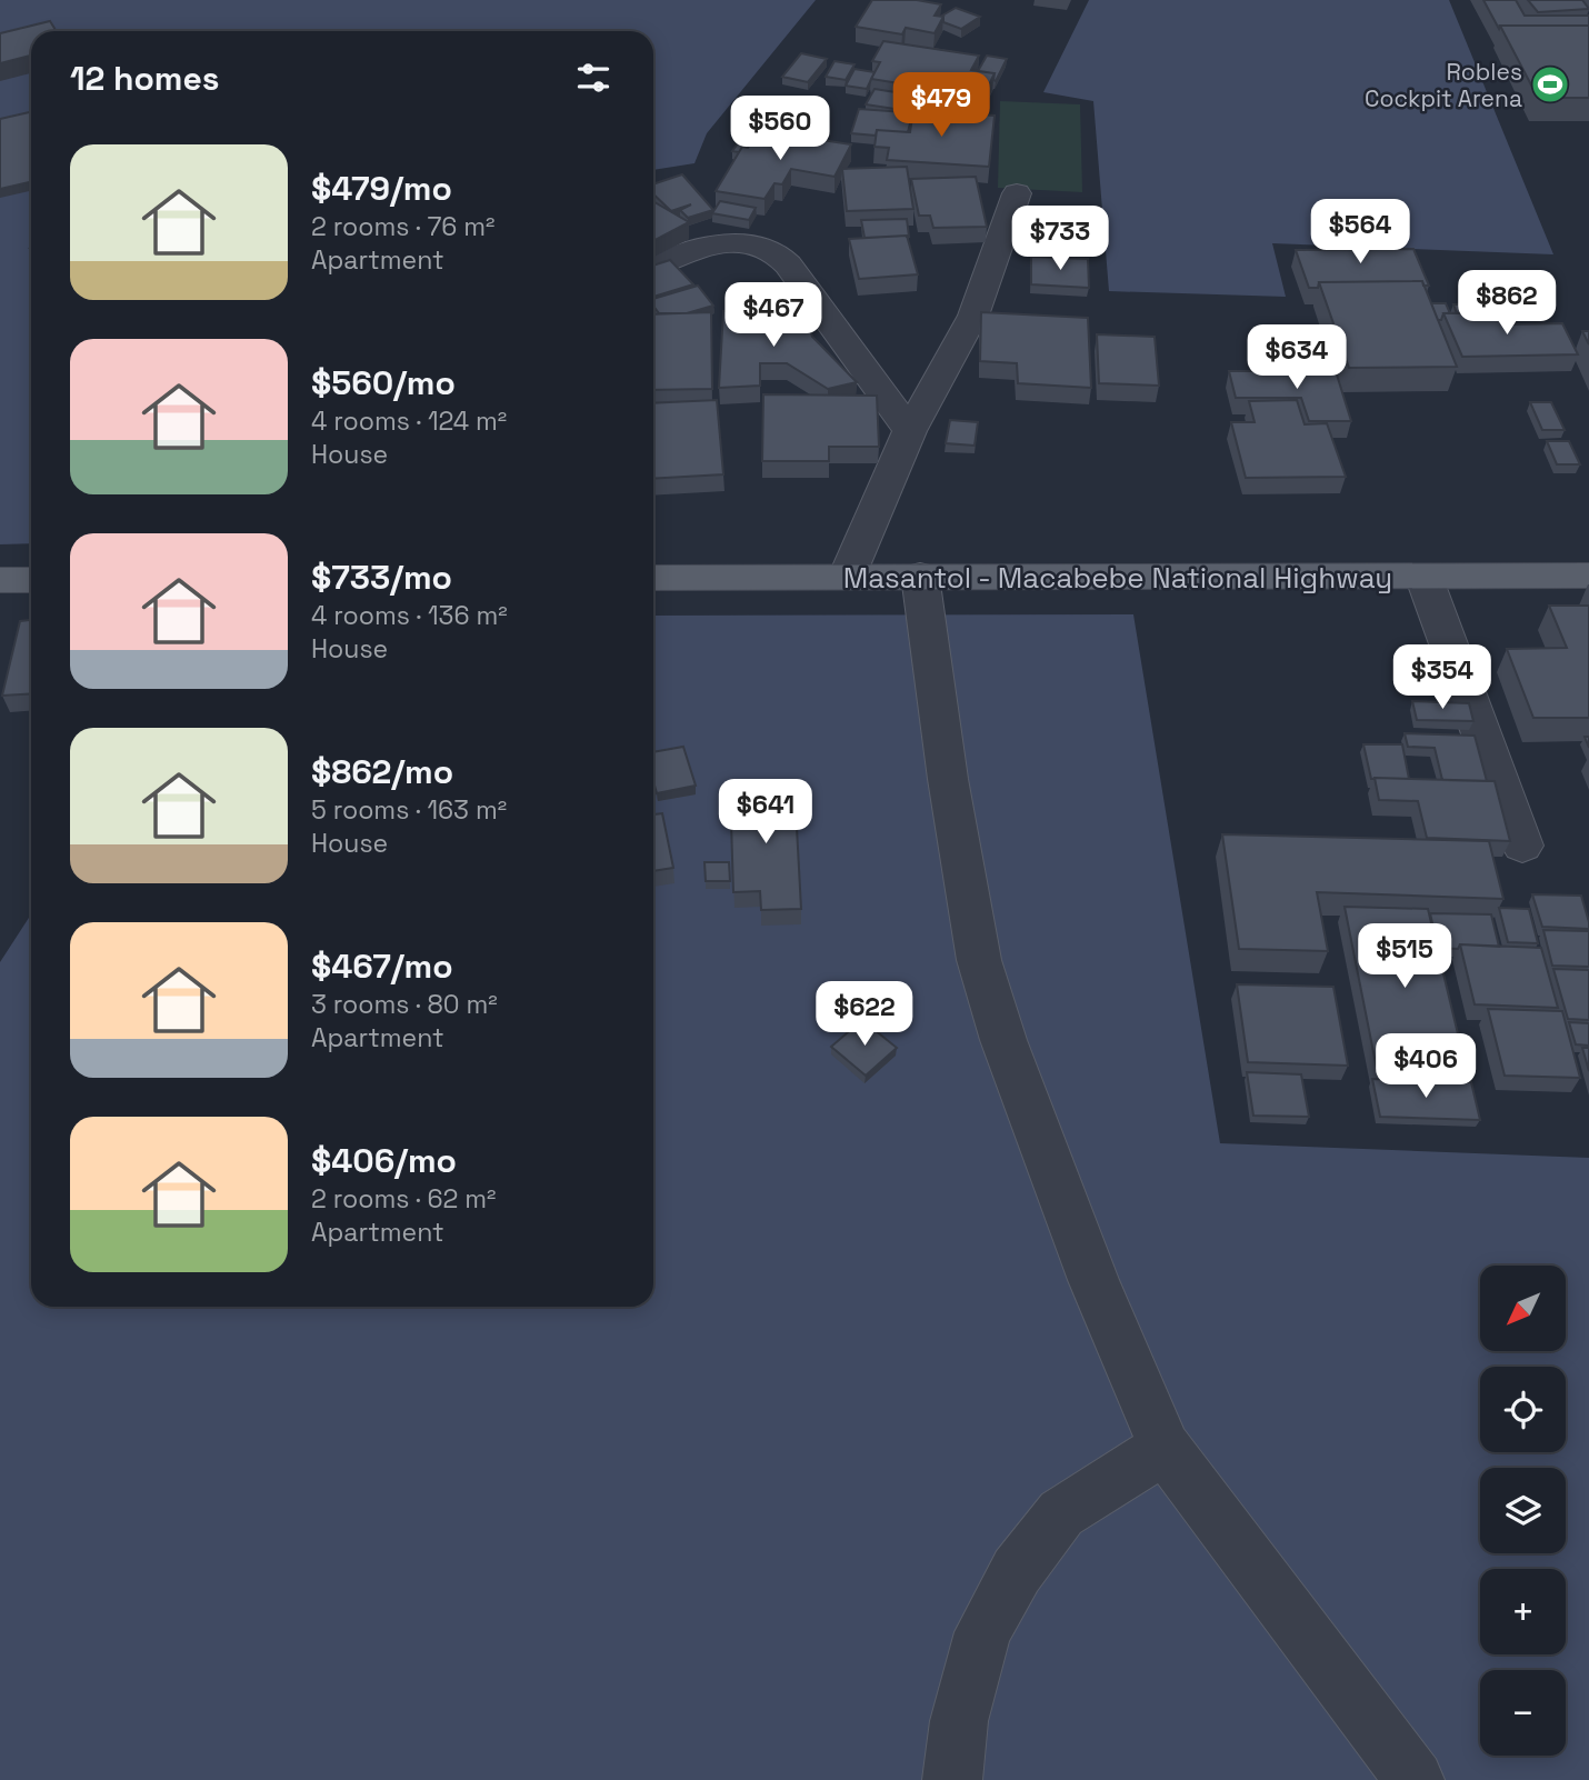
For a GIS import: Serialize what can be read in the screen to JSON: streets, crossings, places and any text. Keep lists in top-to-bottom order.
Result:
{
  "streets": {
    "main road": ["Masantol - Macabebe National Highway"]
  },
  "places": {
    "sports": ["Robles Cockpit Arena"]
  },
  "north": "bottom left",
  "page": {
    "heading": "12 homes",
    "price": [
      "$479",
      "$560",
      "$564",
      "$733",
      "$862",
      "$467",
      "$634",
      "$354",
      "$641",
      "$515",
      "$622",
      "$406"
    ],
    "list": [
      {
        "name": "$479/mo",
        "note": "2 rooms · 76 m² · Apartment"
      },
      {
        "name": "$560/mo",
        "note": "4 rooms · 124 m² · House"
      },
      {
        "name": "$733/mo",
        "note": "4 rooms · 136 m² · House"
      },
      {
        "name": "$862/mo",
        "note": "5 rooms · 163 m² · House"
      },
      {
        "name": "$467/mo",
        "note": "3 rooms · 80 m² · Apartment"
      },
      {
        "name": "$406/mo",
        "note": "2 rooms · 62 m² · Apartment"
      }
    ],
    "map_buttons": ["+", "−"]
  }
}
